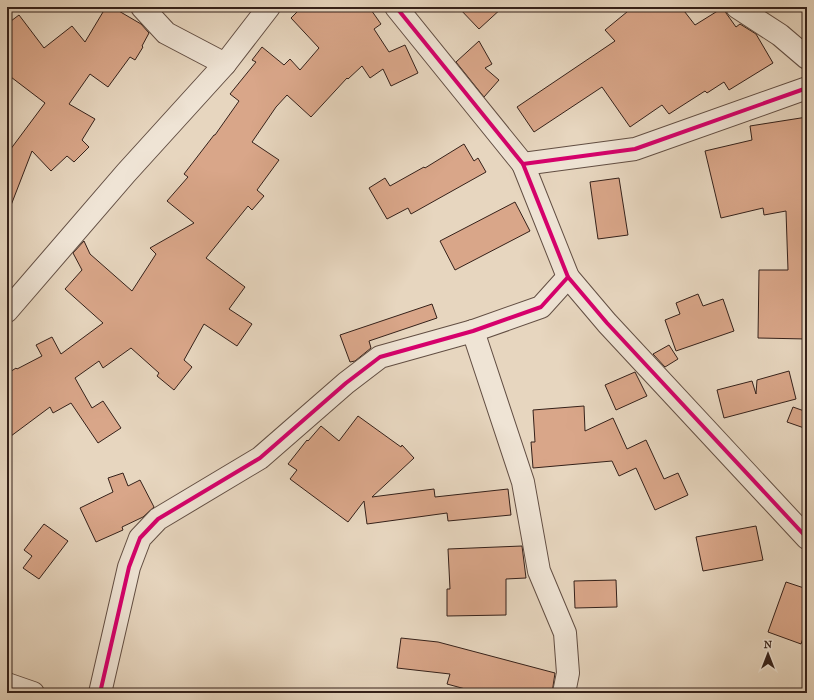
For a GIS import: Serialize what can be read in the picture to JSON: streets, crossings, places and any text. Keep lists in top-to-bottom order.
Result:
{
  "north": "top"
}
